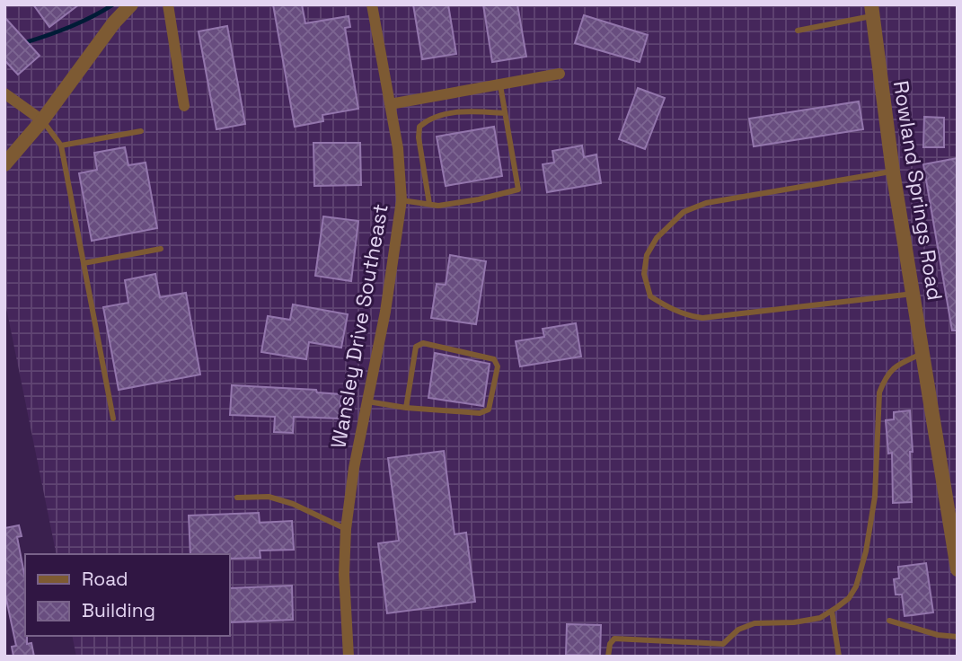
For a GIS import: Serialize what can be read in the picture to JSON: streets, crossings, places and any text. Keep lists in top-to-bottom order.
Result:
{
  "streets": {
    "street": ["Rowland Springs Road", "Wansley Drive Southeast"]
  },
  "legend": ["Road", "Building"]
}
